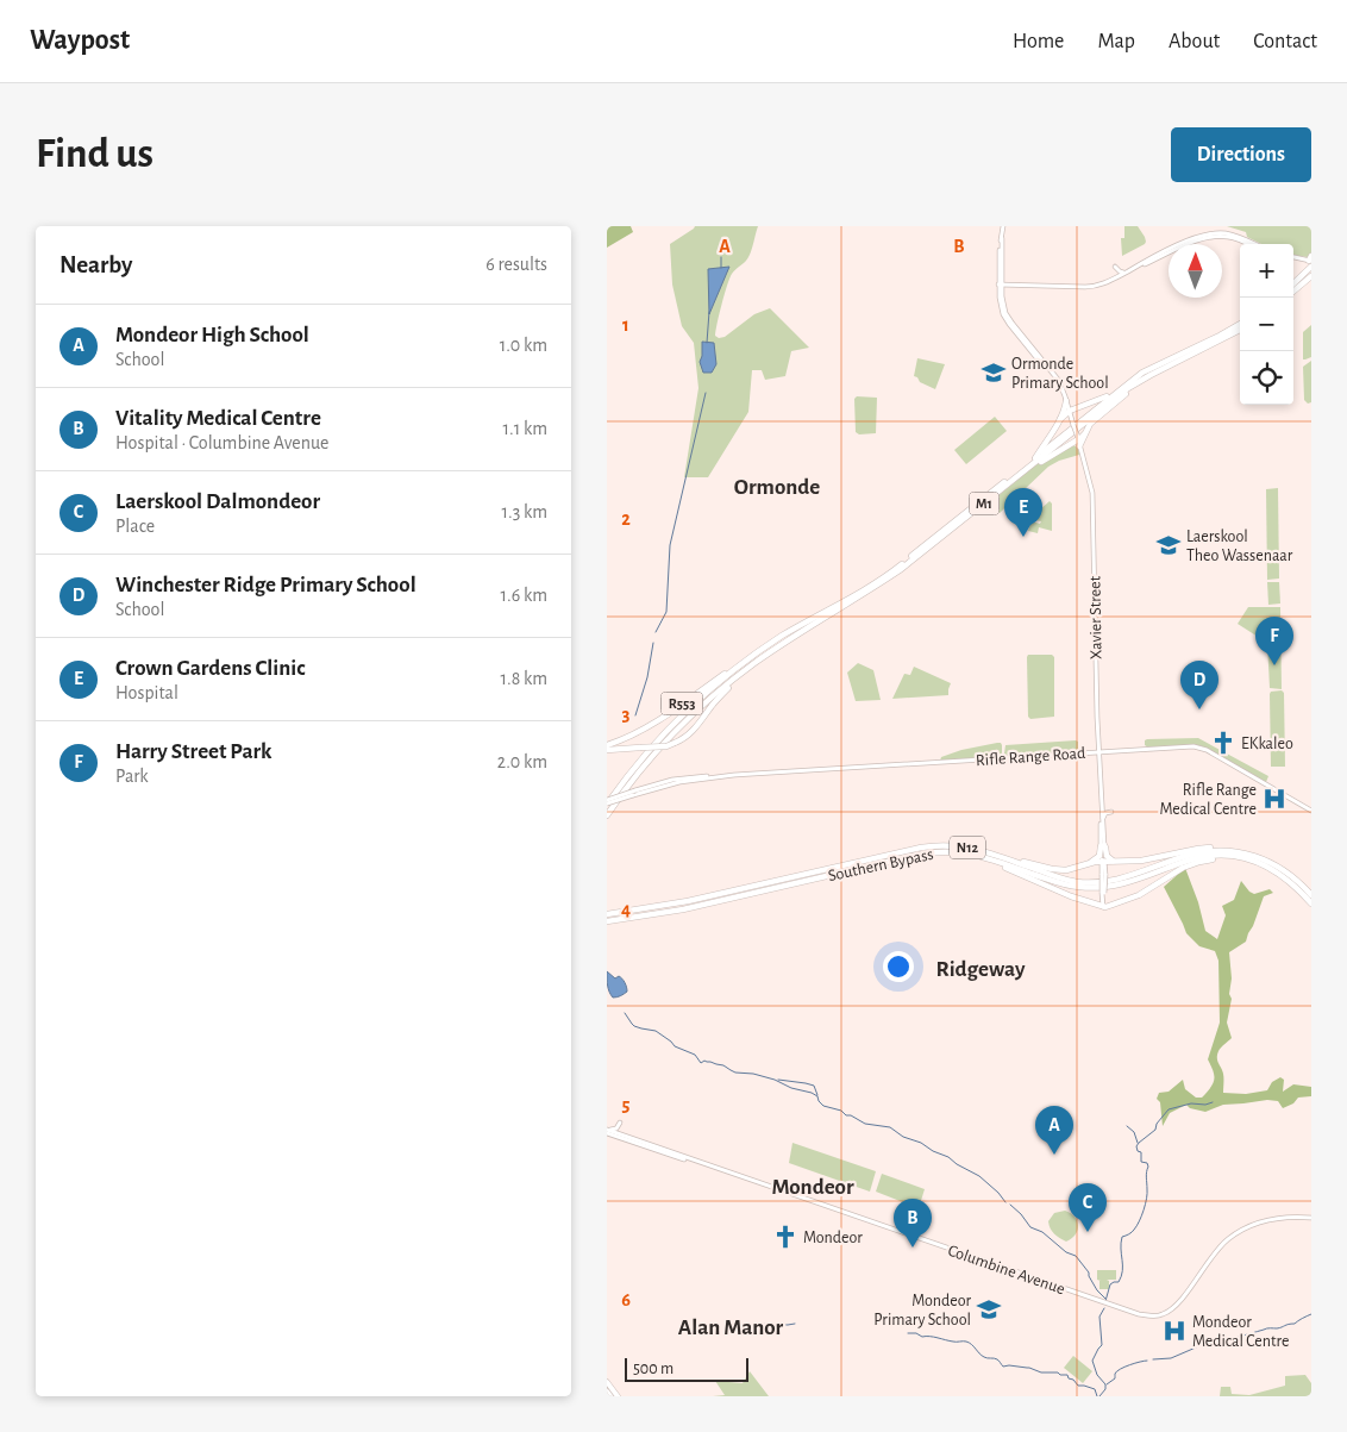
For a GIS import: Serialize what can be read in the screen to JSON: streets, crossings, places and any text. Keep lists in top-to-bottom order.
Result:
{
  "streets": {
    "highway": [
      "M1",
      "R553",
      "N12",
      "Southern Bypass"
    ],
    "main road": ["Xavier Street", "Rifle Range Road", "Columbine Avenue"]
  },
  "crossings": [
    ["M1", "R553"],
    ["M1", "Rifle Range Road"],
    ["Xavier Street", "Rifle Range Road"]
  ],
  "districts": [
    "Ormonde",
    "Ridgeway",
    "Mondeor",
    "Alan Manor"
  ],
  "places": {
    "school or university": ["Ormonde Primary School", "Laerskool Theo Wassenaar", "Mondeor Primary School"],
    "church": ["EKkaleo", "Mondeor"],
    "hospital": ["Rifle Range Medical Centre", "Mondeor Medical Centre"]
  },
  "scale_bar": "500 m",
  "north": "top",
  "page": {
    "header": "Waypost",
    "nav": [
      "Home",
      "Map",
      "About",
      "Contact"
    ],
    "buttons": "Directions",
    "title": "Find us",
    "heading": ["Nearby", "6 results"],
    "map_buttons": ["+", "−"],
    "list": [
      {
        "mark": "A",
        "name": "Mondeor High School",
        "note": "School",
        "value": "1.0 km"
      },
      {
        "mark": "B",
        "name": "Vitality Medical Centre",
        "note": "Hospital · Columbine Avenue",
        "value": "1.1 km"
      },
      {
        "mark": "C",
        "name": "Laerskool Dalmondeor",
        "note": "Place",
        "value": "1.3 km"
      },
      {
        "mark": "D",
        "name": "Winchester Ridge Primary School",
        "note": "School",
        "value": "1.6 km"
      },
      {
        "mark": "E",
        "name": "Crown Gardens Clinic",
        "note": "Hospital",
        "value": "1.8 km"
      },
      {
        "mark": "F",
        "name": "Harry Street Park",
        "note": "Park",
        "value": "2.0 km"
      }
    ],
    "pins": [
      "E",
      "F",
      "D",
      "A",
      "C",
      "B"
    ],
    "scale": "500 m"
  },
  "grid": {
    "columns": ["A", "B"],
    "rows": [
      "1",
      "2",
      "3",
      "4",
      "5",
      "6"
    ]
  }
}
